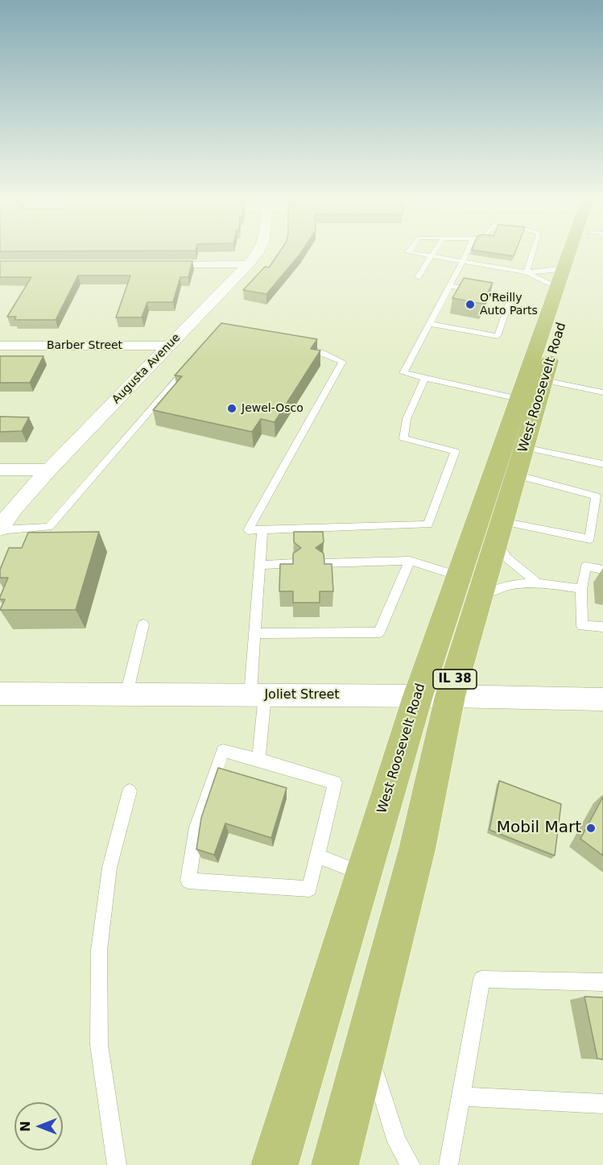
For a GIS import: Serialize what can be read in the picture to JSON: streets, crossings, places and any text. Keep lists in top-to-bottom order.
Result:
{
  "streets": {
    "main road": ["West Roosevelt Road", "IL 38"],
    "street": ["Barber Street", "Augusta Avenue", "Joliet Street"]
  },
  "crossings": [
    ["Barber Street", "Augusta Avenue"],
    ["West Roosevelt Road", "Joliet Street"]
  ],
  "places": ["O'Reilly Auto Parts", "Jewel-Osco", "Mobil Mart"],
  "north": "left"
}
